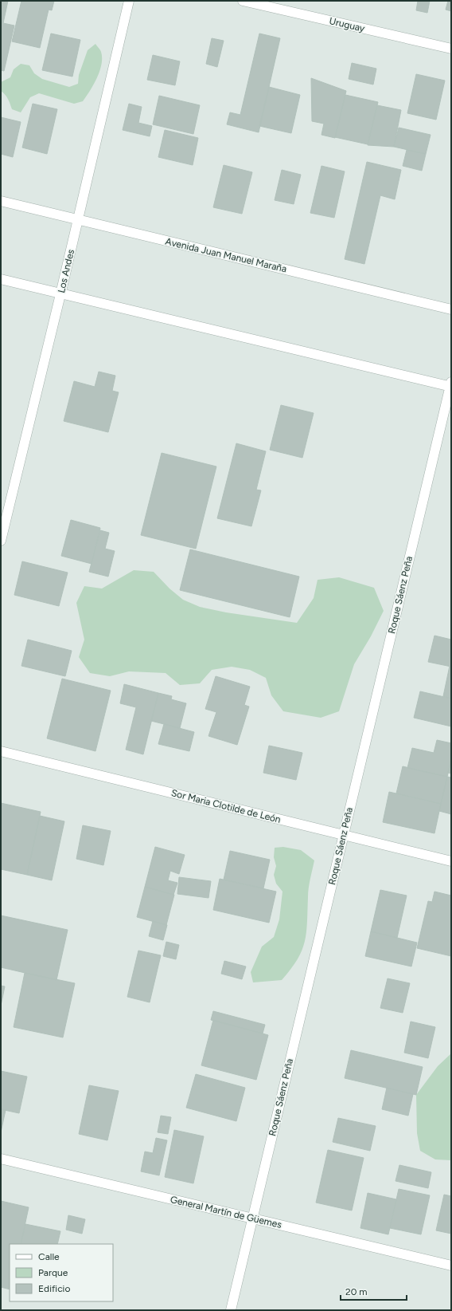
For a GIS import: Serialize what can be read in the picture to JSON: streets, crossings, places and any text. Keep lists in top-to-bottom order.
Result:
{
  "streets": {
    "street": [
      "Uruguay",
      "Avenida Juan Manuel Maraña",
      "Los Andes",
      "Roque Sáenz Peña",
      "Sor Maria Clotilde de León",
      "General Martín de Güemes"
    ]
  },
  "crossings": [
    ["Avenida Juan Manuel Maraña", "Los Andes"],
    ["Roque Sáenz Peña", "Sor Maria Clotilde de León"],
    ["Roque Sáenz Peña", "General Martín de Güemes"]
  ],
  "legend": ["Calle", "Parque", "Edificio"],
  "scale_bar": "20 m"
}
